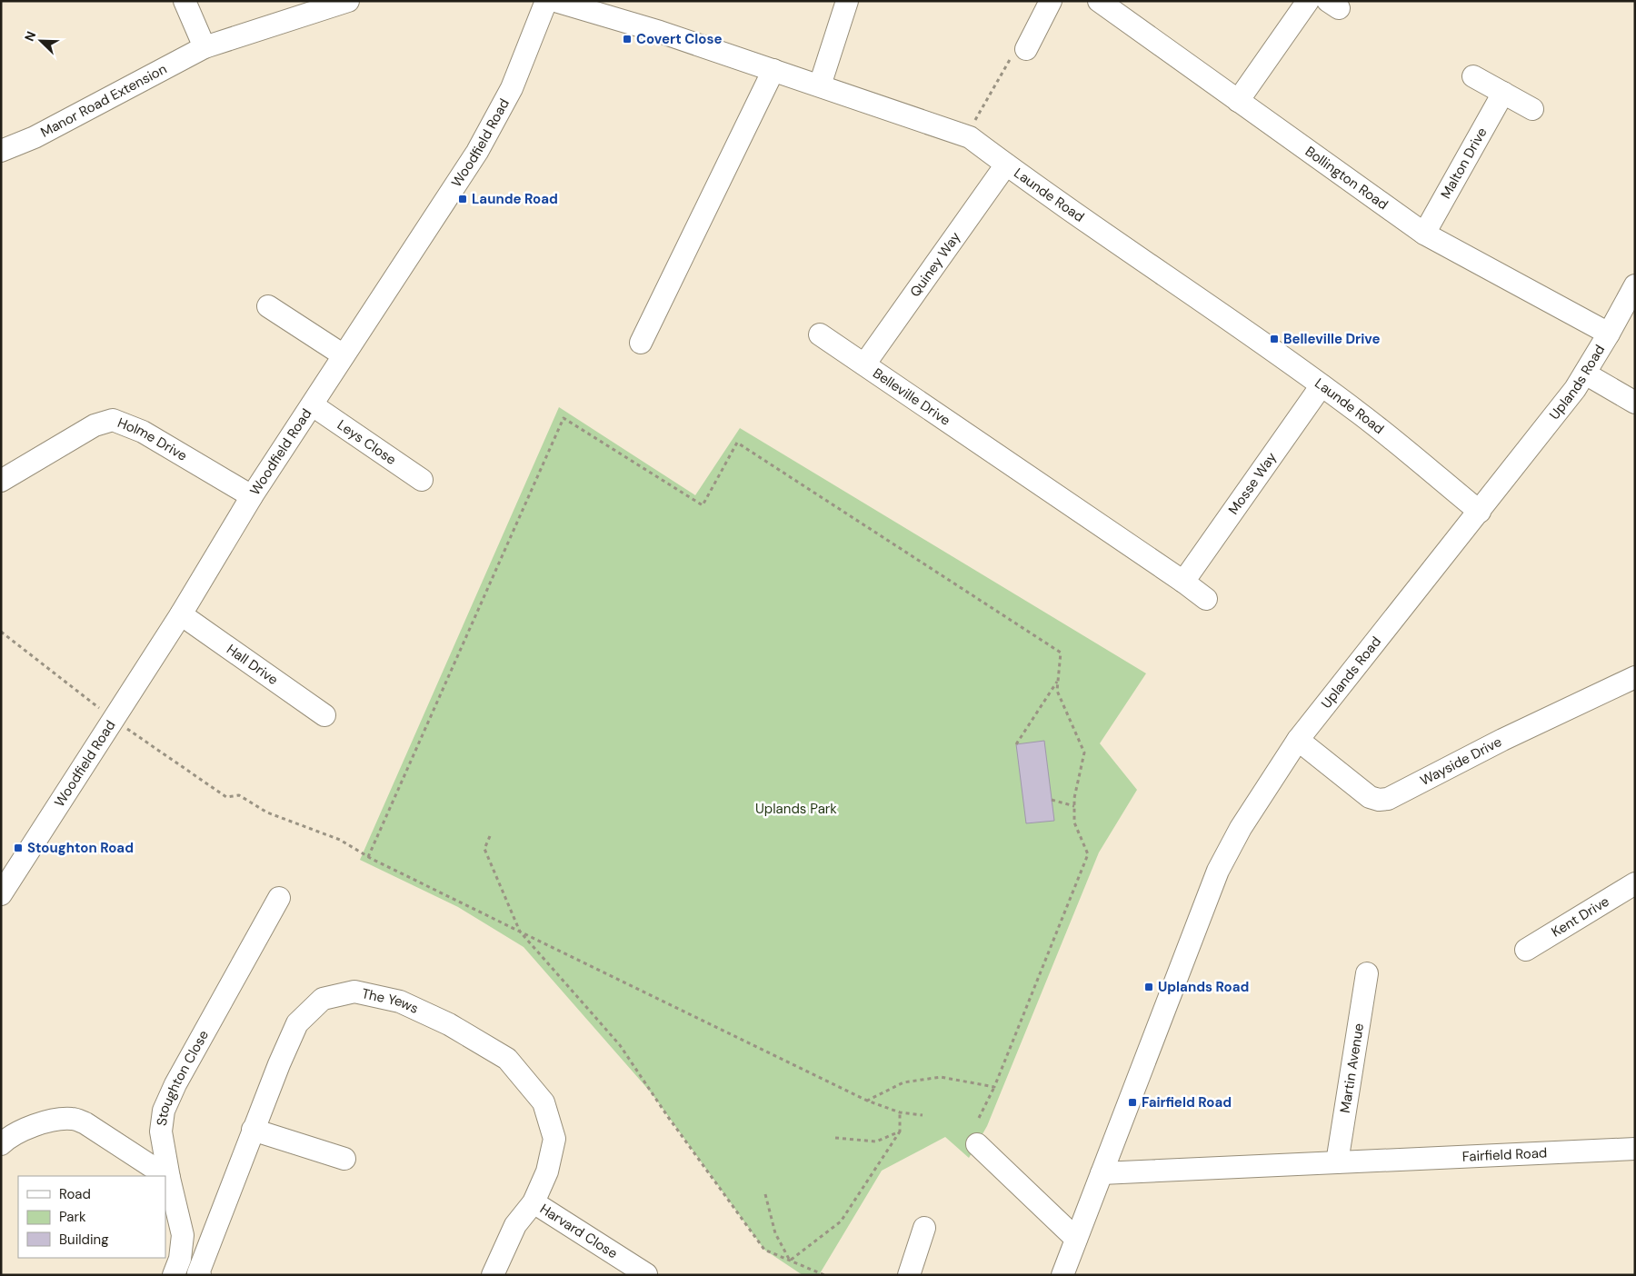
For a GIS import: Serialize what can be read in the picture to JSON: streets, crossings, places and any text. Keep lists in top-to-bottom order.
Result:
{
  "streets": {
    "street": [
      "Manor Road Extension",
      "Woodfield Road",
      "Malton Drive",
      "Bollington Road",
      "Launde Road",
      "Quiney Way",
      "Uplands Road",
      "Belleville Drive",
      "Holme Drive",
      "Leys Close",
      "Mosse Way",
      "Hall Drive",
      "Wayside Drive",
      "Kent Drive",
      "The Yews",
      "Martin Avenue",
      "Stoughton Close",
      "Fairfield Road",
      "Harvard Close"
    ]
  },
  "crossings": [
    ["Woodfield Road", "Holme Drive"],
    ["Woodfield Road", "Leys Close"],
    ["Woodfield Road", "Hall Drive"],
    ["Malton Drive", "Bollington Road"],
    ["Bollington Road", "Uplands Road"],
    ["Launde Road", "Quiney Way"],
    ["Launde Road", "Uplands Road"],
    ["Launde Road", "Mosse Way"],
    ["Quiney Way", "Belleville Drive"],
    ["Uplands Road", "Wayside Drive"],
    ["Uplands Road", "Fairfield Road"],
    ["Belleville Drive", "Mosse Way"],
    ["The Yews", "Harvard Close"],
    ["Martin Avenue", "Fairfield Road"]
  ],
  "parks": ["Uplands Park"],
  "places": {
    "transit": [
      "Covert Close",
      "Launde Road",
      "Belleville Drive",
      "Stoughton Road",
      "Uplands Road",
      "Fairfield Road"
    ]
  },
  "legend": ["Road", "Park", "Building"],
  "north": "top left"
}
